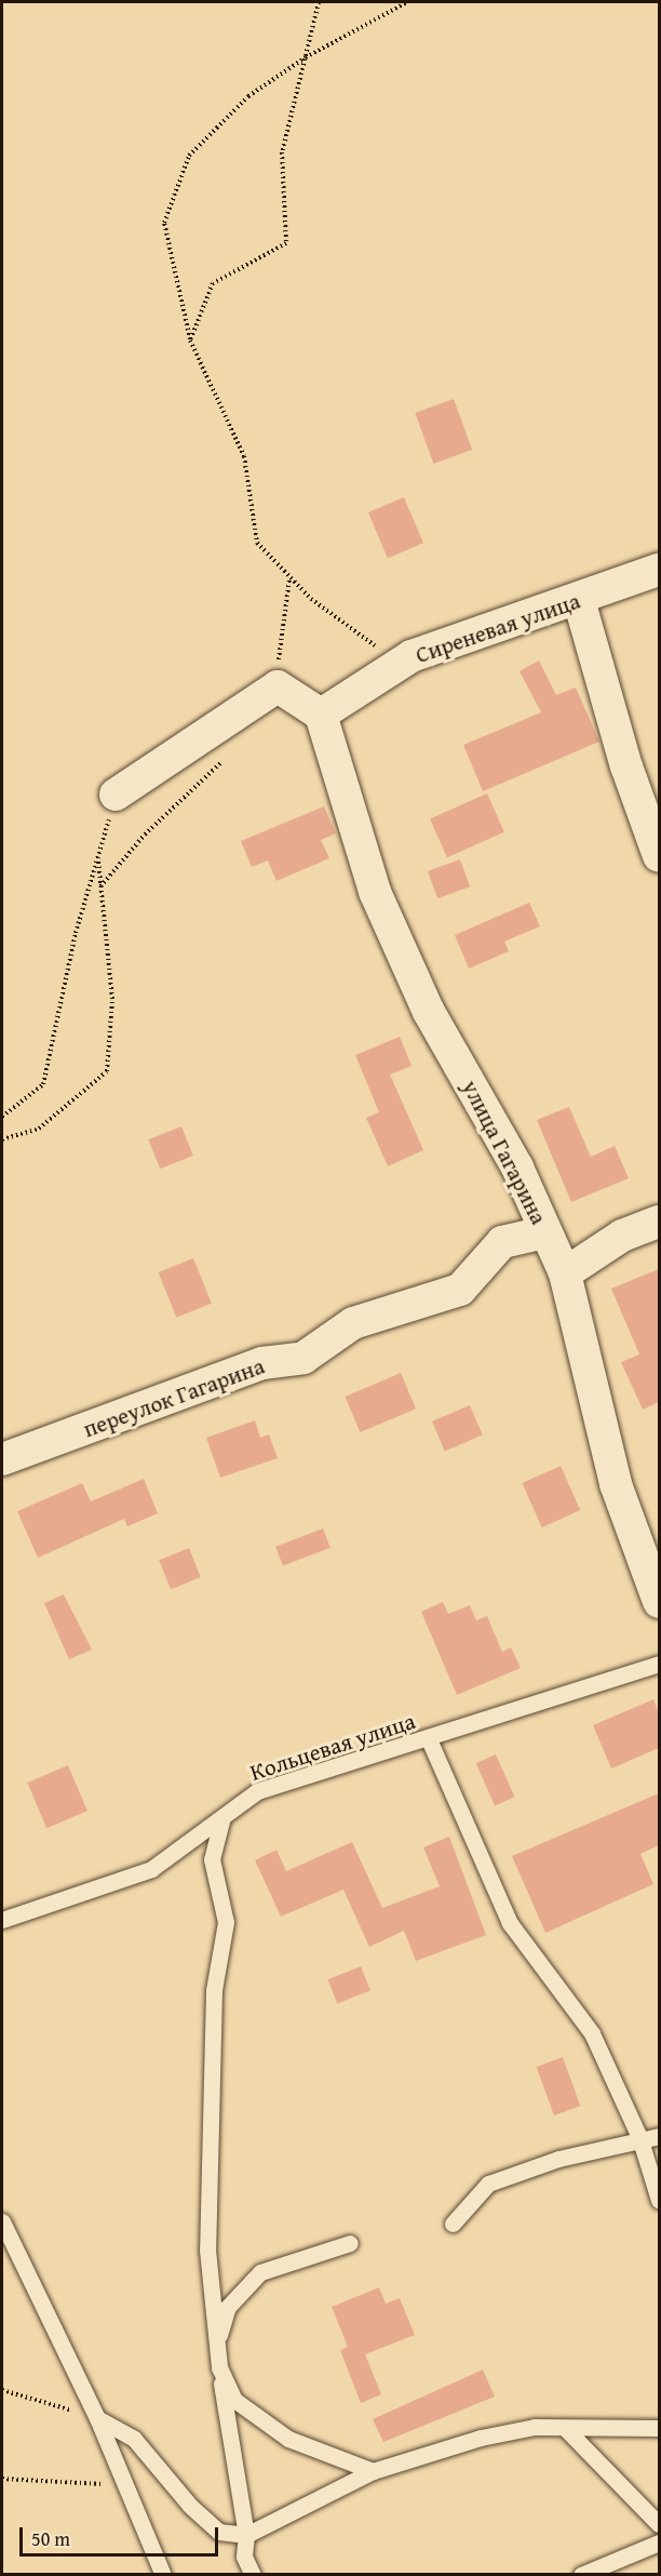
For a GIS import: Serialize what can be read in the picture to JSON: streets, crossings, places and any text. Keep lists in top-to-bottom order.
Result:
{
  "streets": {
    "street": ["Сиреневая улица", "улица Гагарина", "переулок Гагарина"],
    "lane": ["Кольцевая улица"]
  },
  "crossings": [
    ["Сиреневая улица", "улица Гагарина"],
    ["улица Гагарина", "переулок Гагарина"]
  ],
  "scale_bar": "50 m"
}
